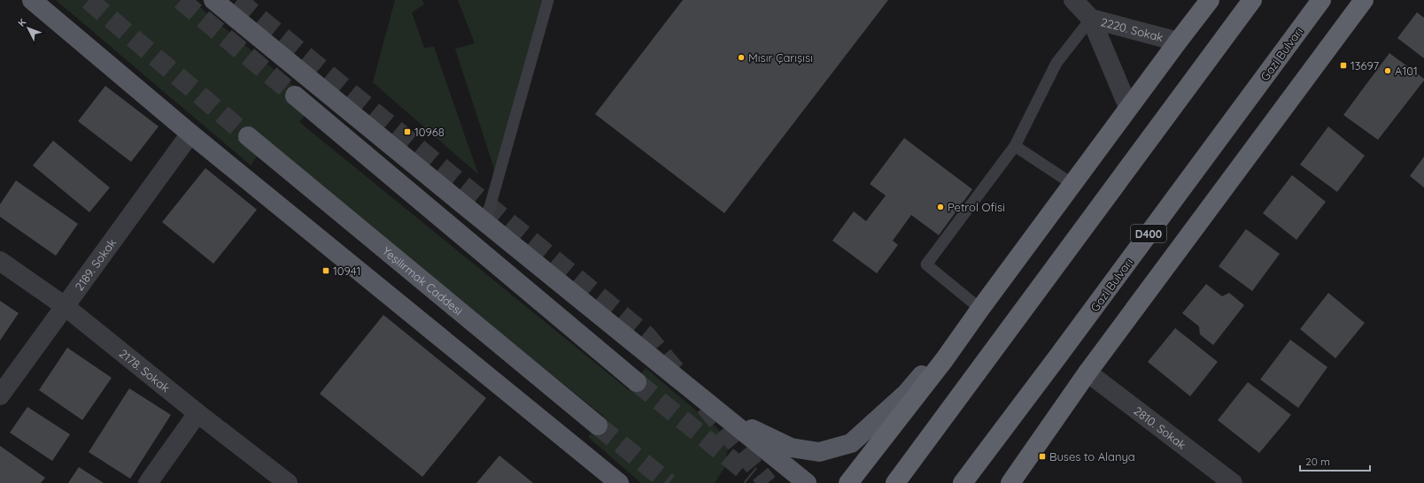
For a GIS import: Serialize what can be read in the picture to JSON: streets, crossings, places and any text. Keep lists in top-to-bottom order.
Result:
{
  "streets": {
    "highway": ["Gazi Bulvarı", "D400"],
    "main road": ["Yeşilırmak Caddesi"],
    "street": [
      "2220. Sokak",
      "2189. Sokak",
      "2178. Sokak",
      "2810. Sokak"
    ]
  },
  "crossings": [
    ["2189. Sokak", "2178. Sokak"]
  ],
  "places": {
    "other": ["Mısır Çarışısı", "A101", "Petrol Ofisi"],
    "transit": [
      "13697",
      "10968",
      "10941",
      "Buses to Alanya"
    ]
  },
  "scale_bar": "20 m",
  "north": "top left"
}
